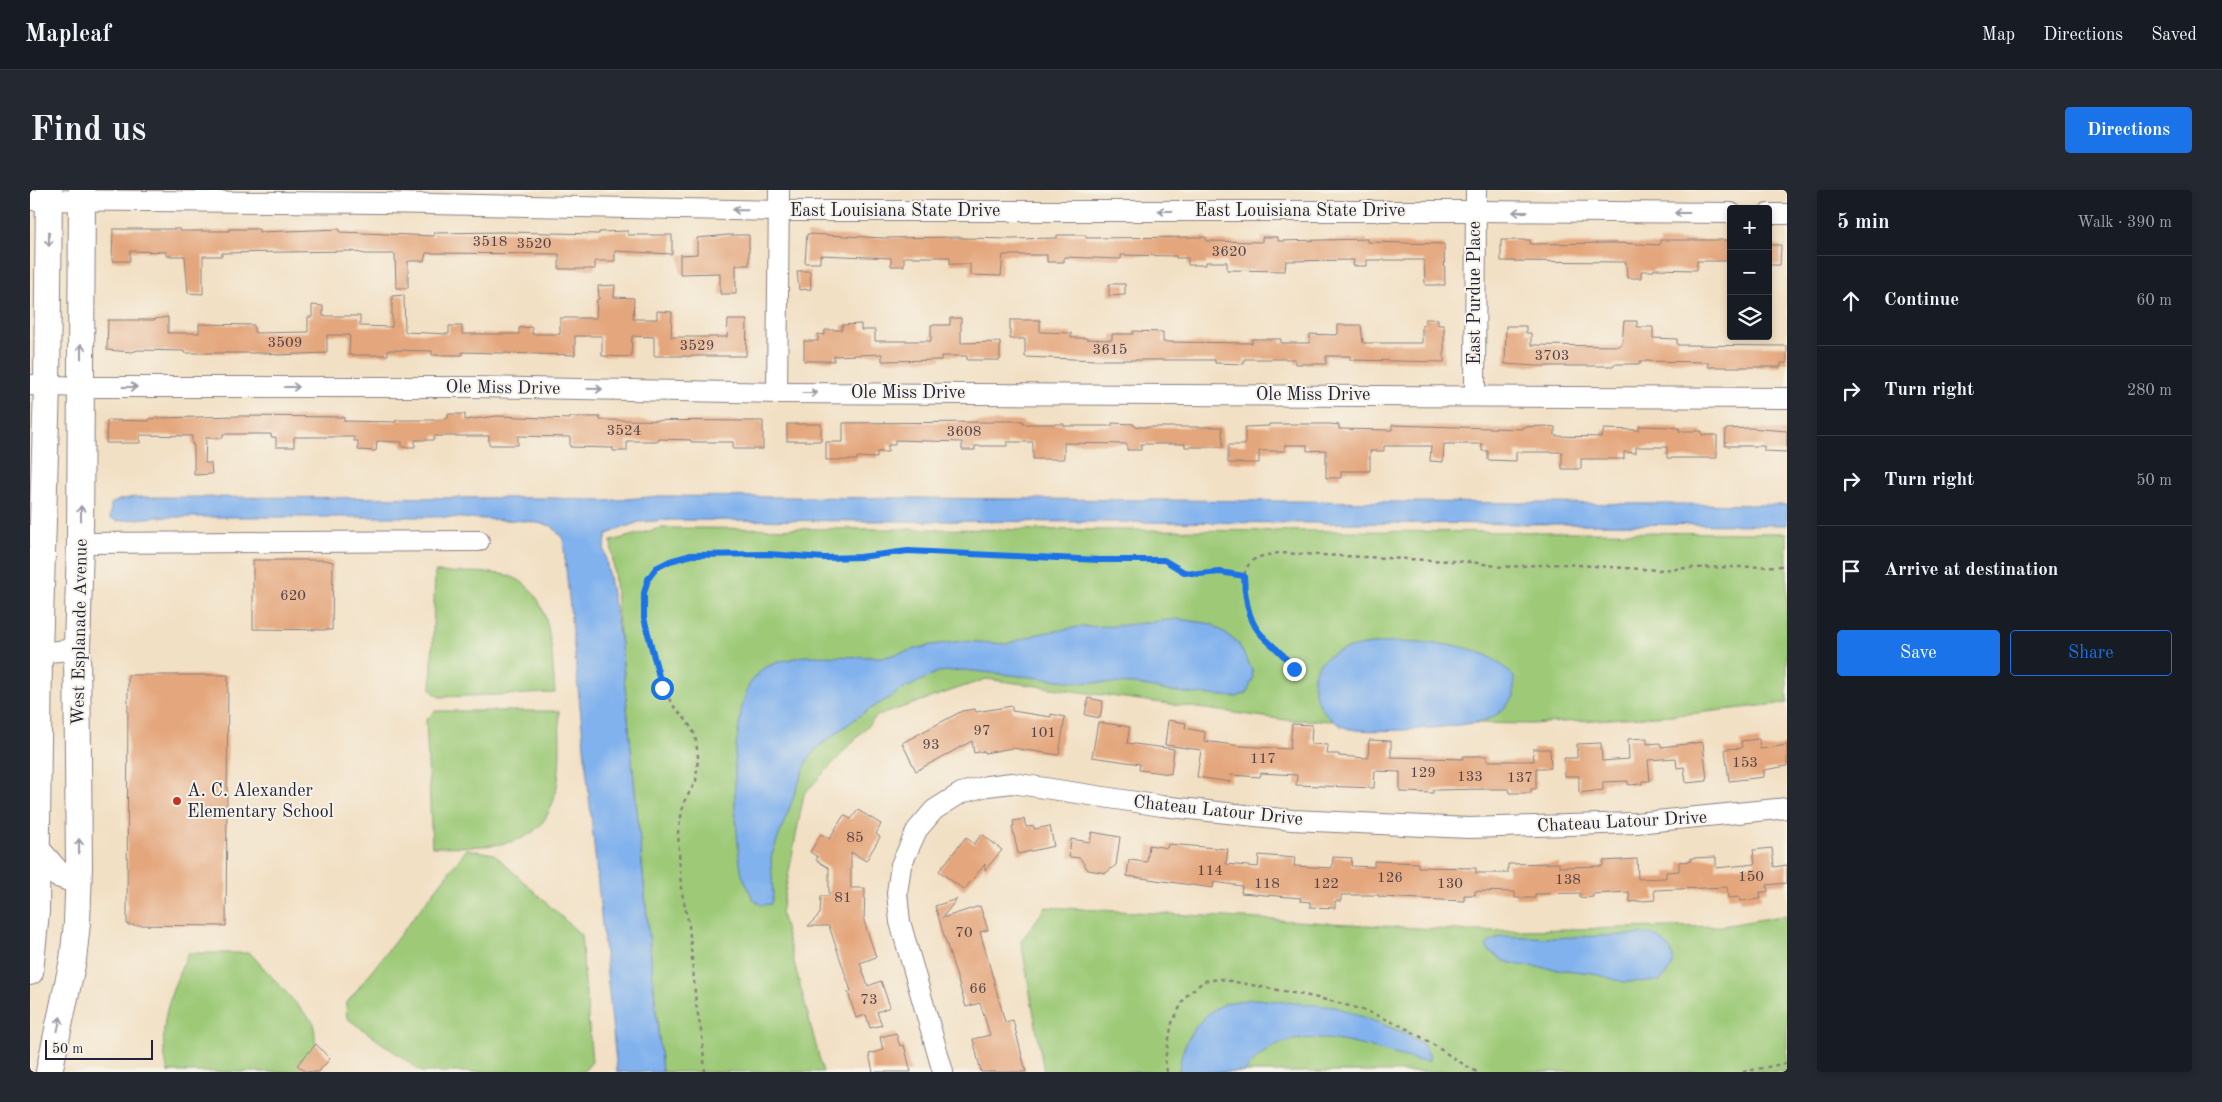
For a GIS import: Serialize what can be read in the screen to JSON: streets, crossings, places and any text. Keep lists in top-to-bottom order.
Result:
{
  "streets": {
    "main road": ["West Esplanade Avenue"],
    "street": [
      "East Louisiana State Drive",
      "East Purdue Place",
      "Ole Miss Drive",
      "Chateau Latour Drive"
    ]
  },
  "crossings": [
    ["East Louisiana State Drive", "East Purdue Place"],
    ["East Louisiana State Drive", "West Esplanade Avenue"],
    ["East Purdue Place", "Ole Miss Drive"],
    ["Ole Miss Drive", "West Esplanade Avenue"]
  ],
  "one_way": ["East Louisiana State Drive", "Ole Miss Drive"],
  "places": ["A. C. Alexander Elementary School"],
  "house_numbers": [
    "3518",
    "3520",
    "3620",
    "3509",
    "3529",
    "3615",
    "3703",
    "3524",
    "3608",
    "620",
    "97",
    "101",
    "93",
    "117",
    "153",
    "129",
    "133",
    "137",
    "85",
    "114",
    "150",
    "126",
    "138",
    "118",
    "122",
    "130",
    "81",
    "70",
    "66",
    "73"
  ],
  "scale_bar": "50 m",
  "page": {
    "header": "Mapleaf",
    "nav": ["Map", "Directions", "Saved"],
    "buttons": [
      "Directions",
      ["Save", "Share"]
    ],
    "title": "Find us",
    "heading": ["5 min", "Walk · 390 m"],
    "map_buttons": ["+", "−"],
    "list": [
      ["Continue", "60 m"],
      ["Turn right", "280 m"],
      ["Turn right", "50 m"],
      "Arrive at destination"
    ],
    "scale": "50 m"
  }
}
